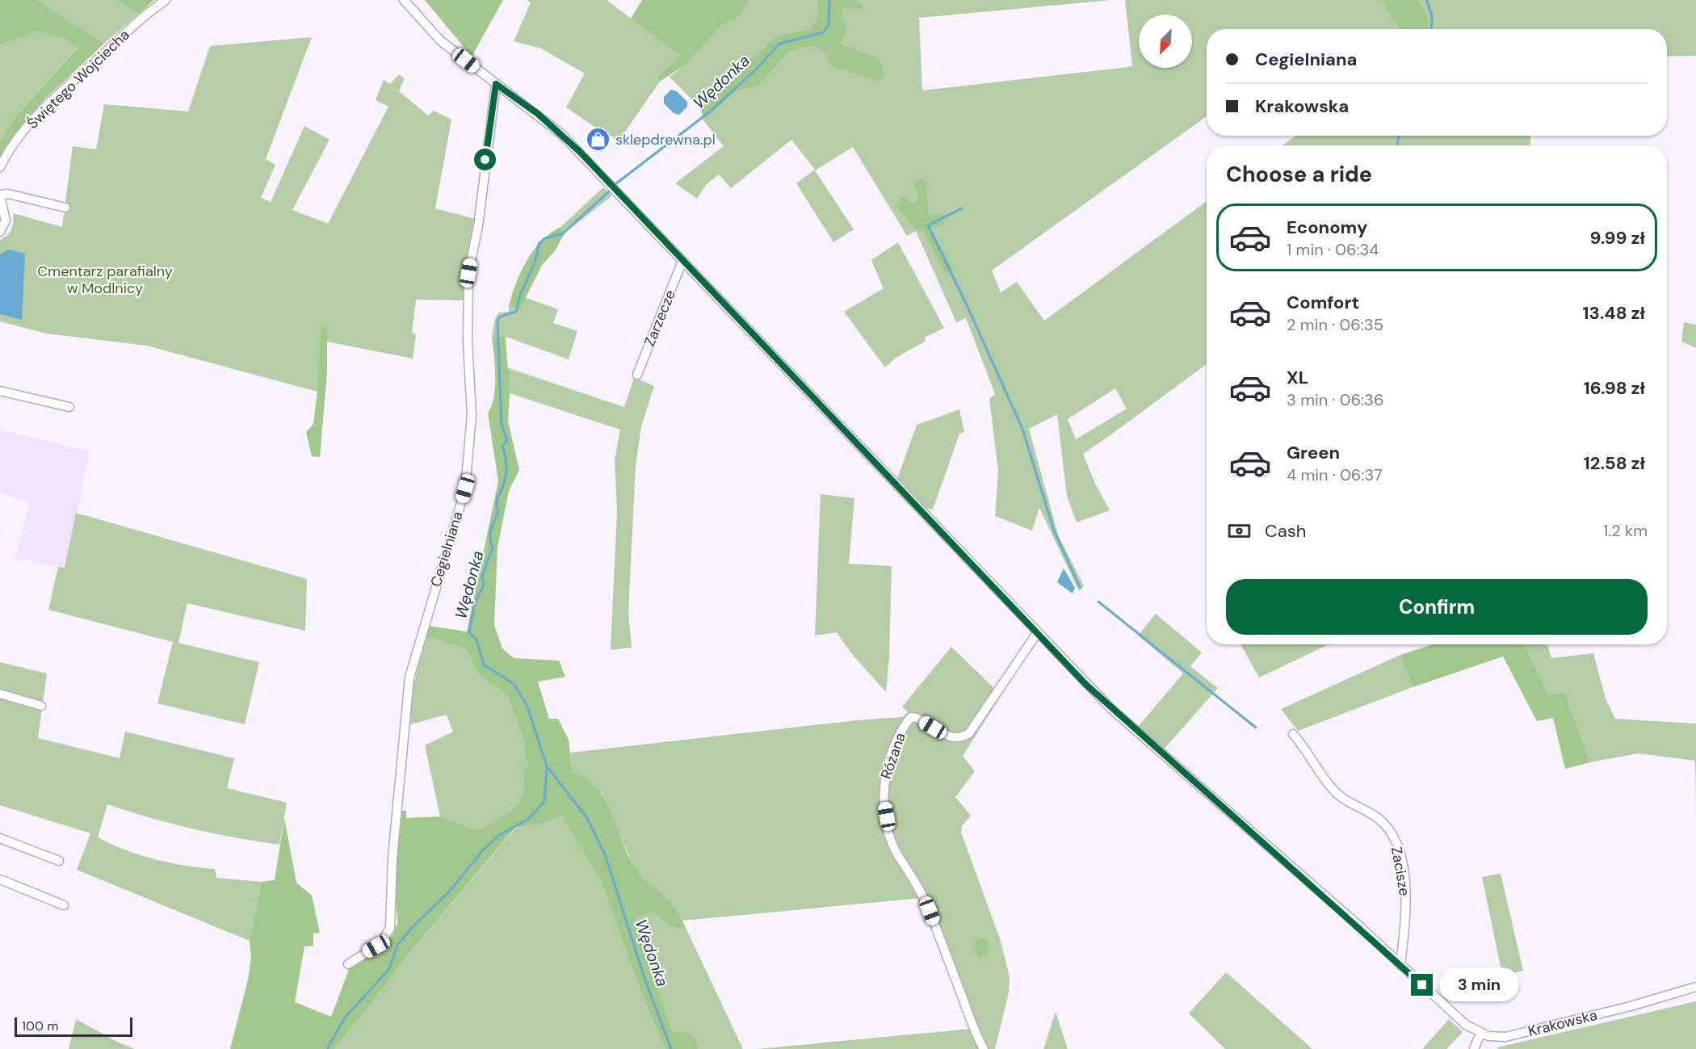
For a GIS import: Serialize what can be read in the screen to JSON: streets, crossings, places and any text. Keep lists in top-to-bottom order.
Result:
{
  "streets": {
    "street": [
      "Świętego Wojciecha",
      "Zarzecze",
      "Cegielniana",
      "Różana",
      "Zacisze",
      "Krakowska"
    ]
  },
  "crossings": [
    ["Zarzecze", "Krakowska"],
    ["Cegielniana", "Krakowska"],
    ["Różana", "Krakowska"],
    ["Zacisze", "Krakowska"]
  ],
  "water": ["Wędonka"],
  "parks": ["Cmentarz parafialny w Modlnicy"],
  "places": {
    "shop": ["sklepdrewna.pl"]
  },
  "scale_bar": "100 m",
  "north": "bottom left",
  "page": {
    "banner": ["Cegielniana", "Krakowska"],
    "heading": "Choose a ride",
    "list": [
      {
        "name": "Economy",
        "note": "1 min · 06:34",
        "value": "9.99 zł"
      },
      {
        "name": "Comfort",
        "note": "2 min · 06:35",
        "value": "13.48 zł"
      },
      {
        "name": "XL",
        "note": "3 min · 06:36",
        "value": "16.98 zł"
      },
      {
        "name": "Green",
        "note": "4 min · 06:37",
        "value": "12.58 zł"
      }
    ],
    "pay": ["Cash", "1.2 km"],
    "buttons": "Confirm",
    "bubble": "3 min",
    "scale": "100 m"
  }
}
